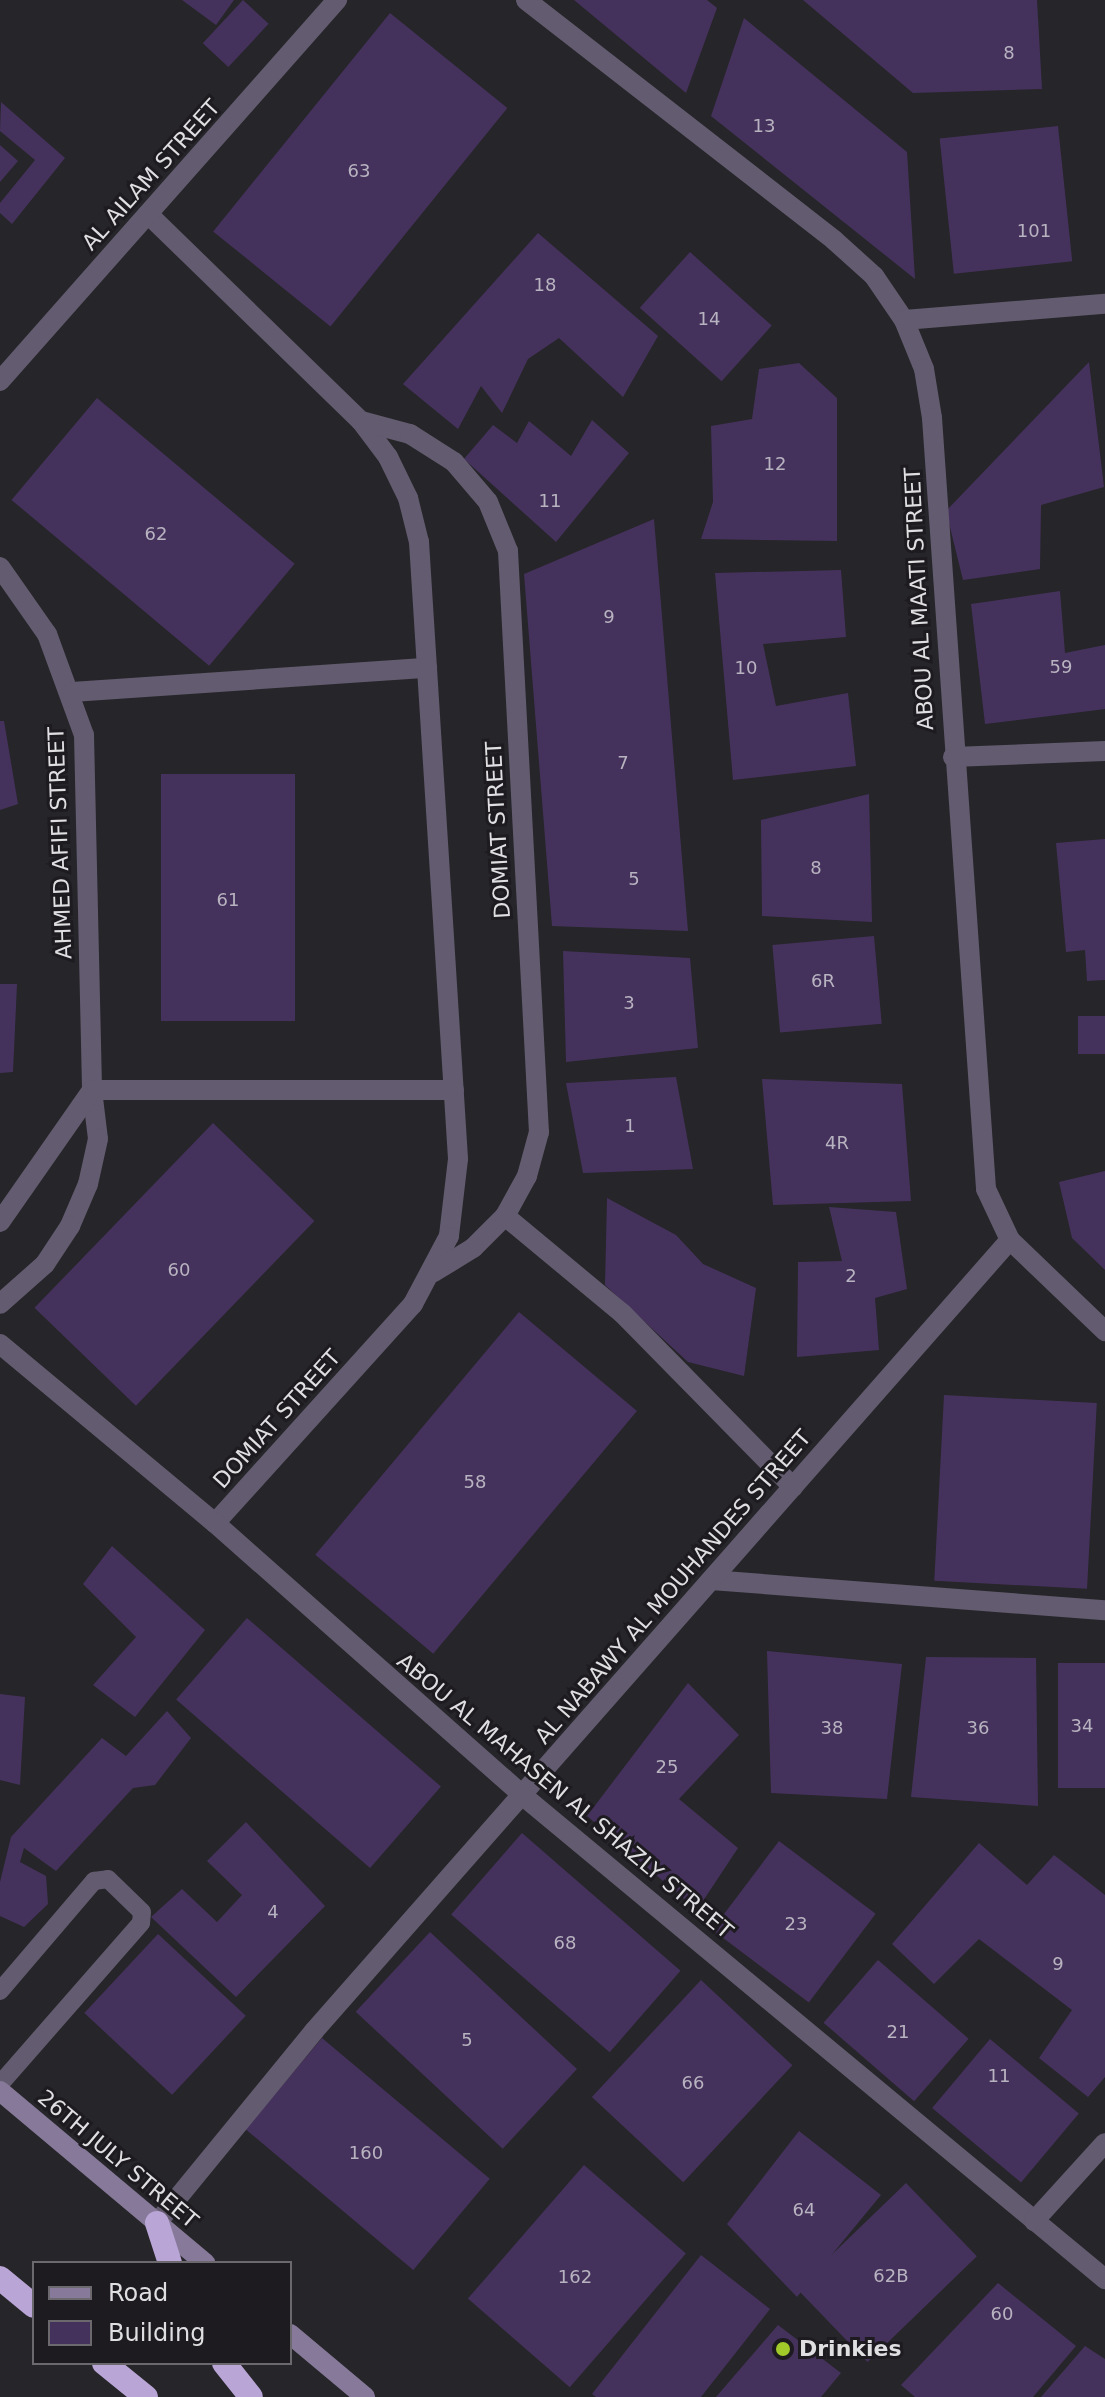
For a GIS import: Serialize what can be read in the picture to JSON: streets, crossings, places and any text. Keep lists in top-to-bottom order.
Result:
{
  "streets": {
    "main road": ["26TH JULY STREET"],
    "street": [
      "AL AILAM STREET",
      "ABOU AL MAATI STREET",
      "DOMIAT STREET",
      "AHMED AFIFI STREET",
      "AL NABAWY AL MOUHANDES STREET",
      "ABOU AL MAHASEN AL SHAZLY STREET"
    ]
  },
  "crossings": [
    ["AL AILAM STREET", "DOMIAT STREET"],
    ["ABOU AL MAATI STREET", "AL NABAWY AL MOUHANDES STREET"],
    ["DOMIAT STREET", "ABOU AL MAHASEN AL SHAZLY STREET"],
    ["AL NABAWY AL MOUHANDES STREET", "ABOU AL MAHASEN AL SHAZLY STREET"],
    ["AL NABAWY AL MOUHANDES STREET", "26TH JULY STREET"]
  ],
  "places": ["Drinkies"],
  "house_numbers": [
    "8",
    "13",
    "63",
    "101",
    "18",
    "14",
    "12",
    "11",
    "62",
    "9",
    "59",
    "10",
    "7",
    "8",
    "5",
    "61",
    "6R",
    "3",
    "1",
    "4R",
    "60",
    "2",
    "58",
    "34",
    "38",
    "36",
    "25",
    "4",
    "23",
    "68",
    "9",
    "21",
    "5",
    "11",
    "66",
    "160",
    "64",
    "62B",
    "162",
    "60"
  ],
  "legend": ["Road", "Building"]
}
